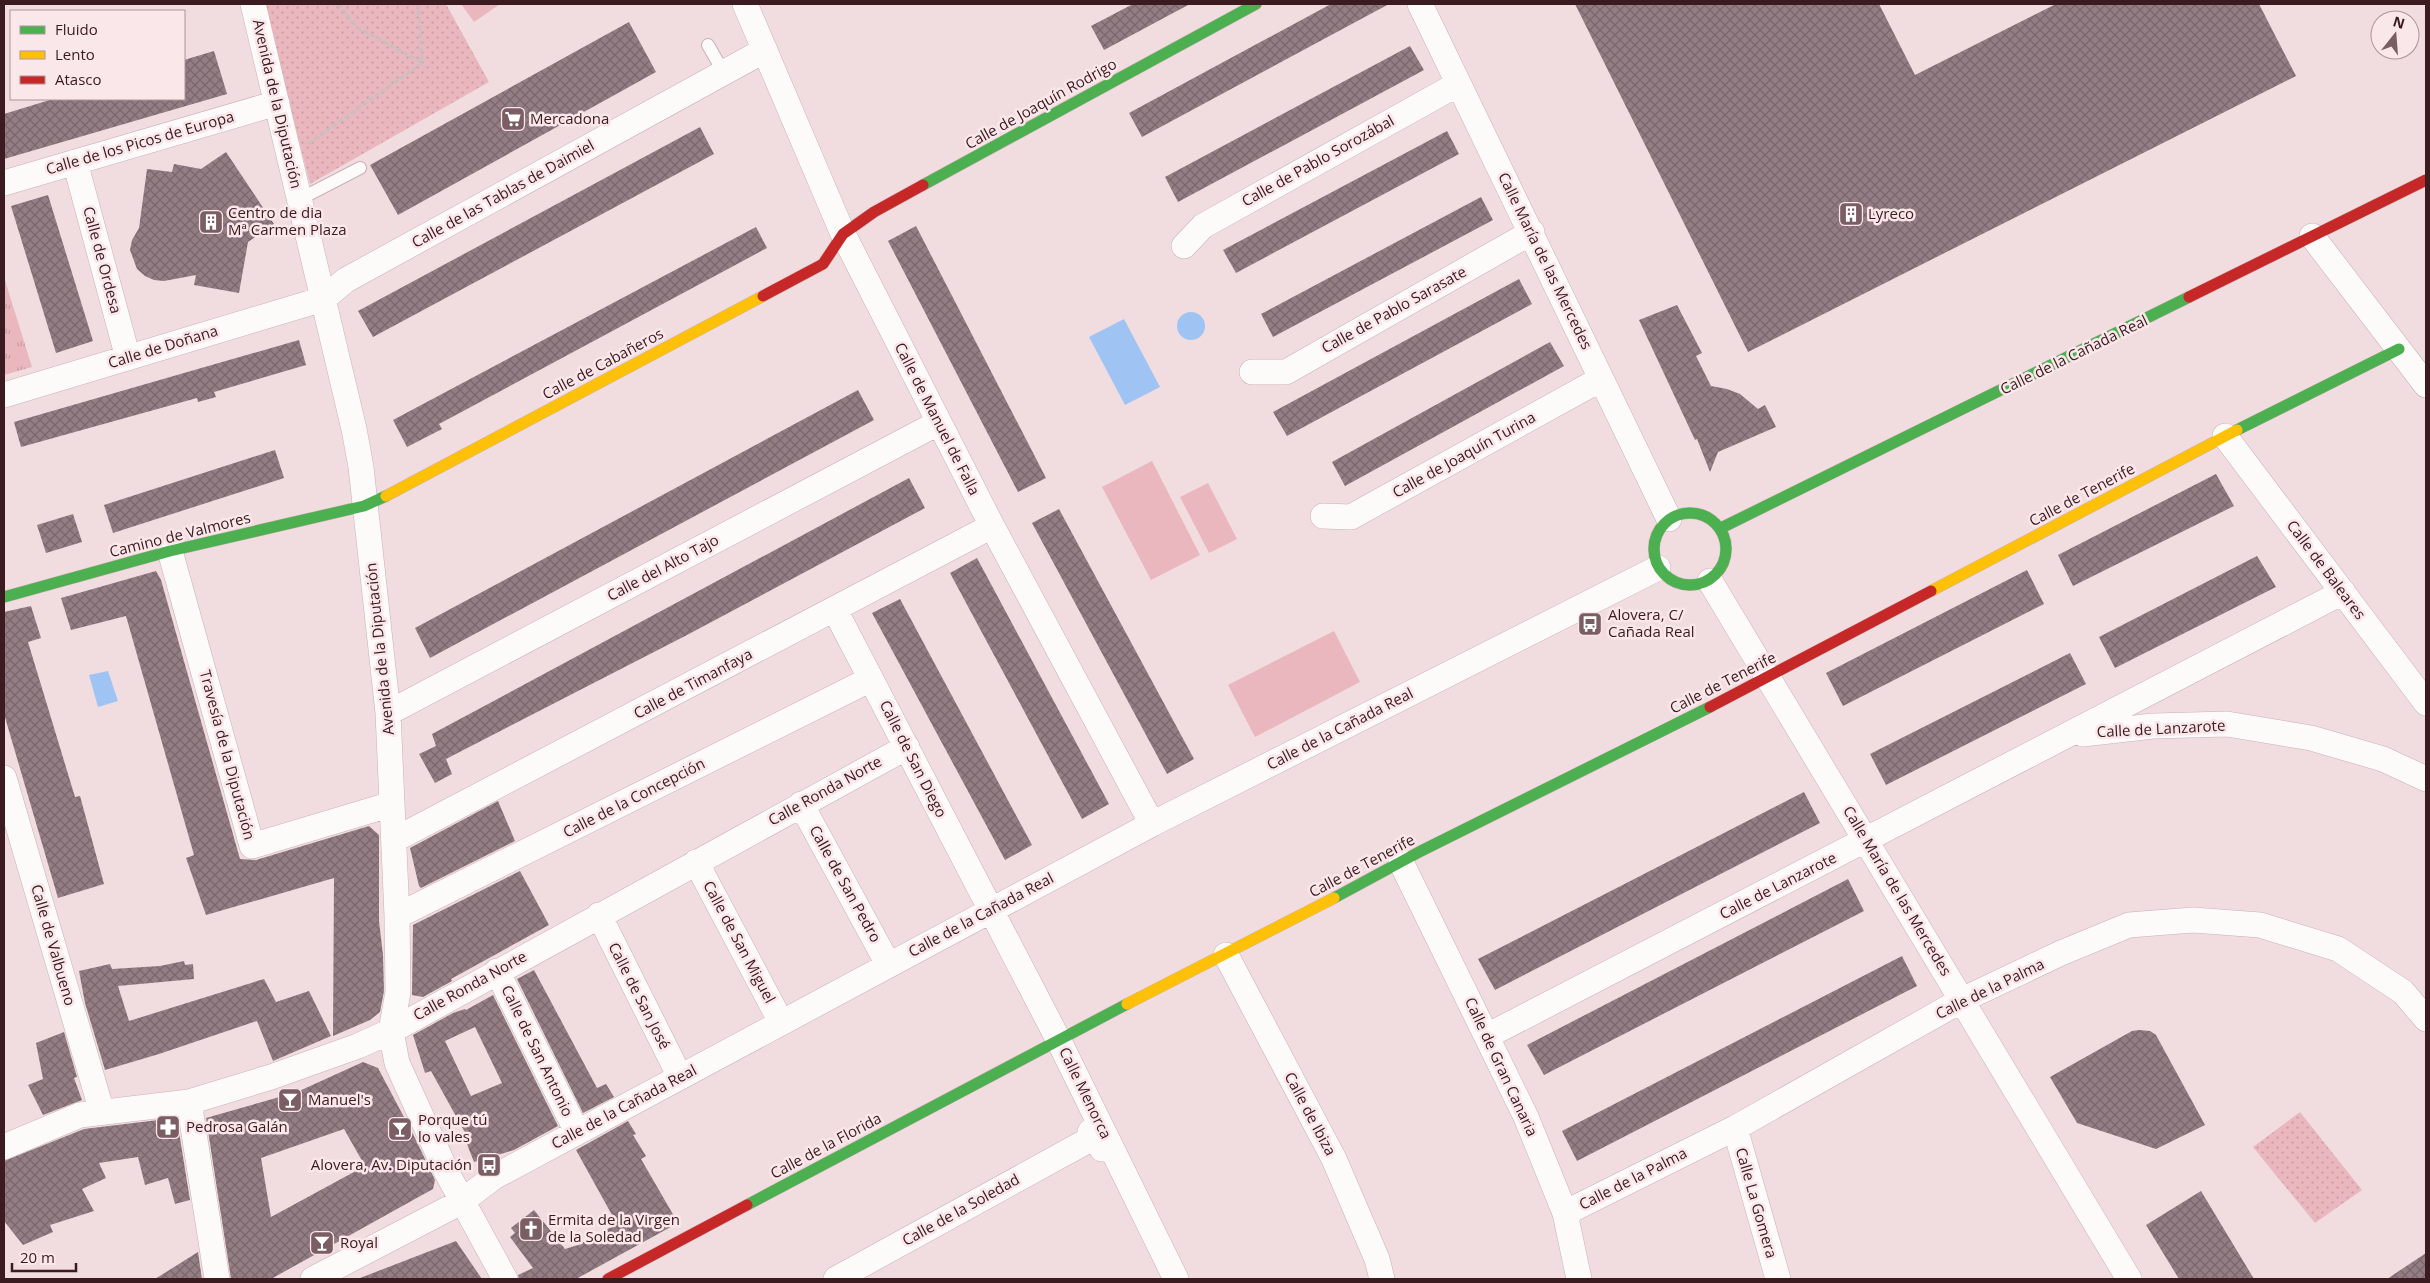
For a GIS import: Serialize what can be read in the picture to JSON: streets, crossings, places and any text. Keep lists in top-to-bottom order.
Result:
{
  "streets": {
    "street": [
      "Avenida de la Diputación",
      "Calle de Joaquín Rodrigo",
      "Calle de los Picos de Europa",
      "Calle de Pablo Sorozábal",
      "Calle de las Tablas de Daimiel",
      "Calle de Ordesa",
      "Calle María de las Mercedes",
      "Calle de Pablo Sarasate",
      "Calle de Doñana",
      "Calle de la Cañada Real",
      "Calle de Cabañeros",
      "Calle de Manuel de Falla",
      "Calle de Joaquín Turina",
      "Calle de Tenerife",
      "Camino de Valmores",
      "Calle del Alto Tajo",
      "Calle de Baleares",
      "Calle de Timanfaya",
      "Calle de Lanzarote",
      "Travesía de la Diputación",
      "Calle de San Diego",
      "Calle Ronda Norte",
      "Calle de la Concepción",
      "Calle de San Pedro",
      "Calle de San Miguel",
      "Calle de Valbueno",
      "Calle de la Palma",
      "Calle de San José",
      "Calle de San Antonio",
      "Calle de Gran Canaria",
      "Calle Menorca",
      "Calle de Ibiza",
      "Calle de la Florida",
      "Calle La Gomera",
      "Calle de la Soledad"
    ]
  },
  "crossings": [
    ["Avenida de la Diputación", "Calle de los Picos de Europa"],
    ["Avenida de la Diputación", "Calle de las Tablas de Daimiel"],
    ["Avenida de la Diputación", "Calle de Doñana"],
    ["Avenida de la Diputación", "Calle de la Cañada Real"],
    ["Avenida de la Diputación", "Calle de Cabañeros"],
    ["Avenida de la Diputación", "Camino de Valmores"],
    ["Avenida de la Diputación", "Calle del Alto Tajo"],
    ["Avenida de la Diputación", "Calle de Timanfaya"],
    ["Avenida de la Diputación", "Travesía de la Diputación"],
    ["Avenida de la Diputación", "Calle Ronda Norte"],
    ["Avenida de la Diputación", "Calle de la Concepción"],
    ["Calle de Joaquín Rodrigo", "Calle de Cabañeros"],
    ["Calle de Joaquín Rodrigo", "Calle de Manuel de Falla"],
    ["Calle de los Picos de Europa", "Calle de Ordesa"],
    ["Calle de Pablo Sorozábal", "Calle María de las Mercedes"],
    ["Calle de las Tablas de Daimiel", "Calle de Doñana"],
    ["Calle de las Tablas de Daimiel", "Calle de Manuel de Falla"],
    ["Calle de Ordesa", "Calle de Doñana"],
    ["Calle María de las Mercedes", "Calle de Pablo Sarasate"],
    ["Calle María de las Mercedes", "Calle de la Cañada Real"],
    ["Calle María de las Mercedes", "Calle de Joaquín Turina"],
    ["Calle María de las Mercedes", "Calle de Tenerife"],
    ["Calle María de las Mercedes", "Calle de Lanzarote"],
    ["Calle María de las Mercedes", "Calle de la Palma"],
    ["Calle de la Cañada Real", "Calle de Manuel de Falla"],
    ["Calle de la Cañada Real", "Calle de San Diego"],
    ["Calle de la Cañada Real", "Calle de San Pedro"],
    ["Calle de la Cañada Real", "Calle de San Miguel"],
    ["Calle de la Cañada Real", "Calle de San José"],
    ["Calle de la Cañada Real", "Calle de San Antonio"],
    ["Calle de la Cañada Real", "Calle Menorca"],
    ["Calle de Cabañeros", "Calle de Manuel de Falla"],
    ["Calle de Cabañeros", "Camino de Valmores"],
    ["Calle de Manuel de Falla", "Calle del Alto Tajo"],
    ["Calle de Manuel de Falla", "Calle de Timanfaya"],
    ["Calle de Tenerife", "Calle de Baleares"],
    ["Calle de Tenerife", "Calle de Gran Canaria"],
    ["Calle de Tenerife", "Calle Menorca"],
    ["Calle de Tenerife", "Calle de Ibiza"],
    ["Calle de Tenerife", "Calle de la Florida"],
    ["Camino de Valmores", "Travesía de la Diputación"],
    ["Calle de Baleares", "Calle de Lanzarote"],
    ["Calle de Timanfaya", "Calle de San Diego"],
    ["Calle de Lanzarote", "Calle de Gran Canaria"],
    ["Calle de San Diego", "Calle Ronda Norte"],
    ["Calle de San Diego", "Calle de la Concepción"],
    ["Calle de San Diego", "Calle Menorca"],
    ["Calle Ronda Norte", "Calle de San Pedro"],
    ["Calle Ronda Norte", "Calle de San Miguel"],
    ["Calle Ronda Norte", "Calle de Valbueno"],
    ["Calle Ronda Norte", "Calle de San José"],
    ["Calle Ronda Norte", "Calle de San Antonio"],
    ["Calle de la Palma", "Calle de Gran Canaria"],
    ["Calle de la Palma", "Calle La Gomera"],
    ["Calle Menorca", "Calle de la Florida"],
    ["Calle Menorca", "Calle de la Soledad"]
  ],
  "places": {
    "supermarket": ["Mercadona"],
    "building": ["Lyreco", "Centro de dia Mª Carmen Plaza"],
    "bus stop": ["Alovera, C/ Cañada Real", "Alovera, Av. Diputación"],
    "bar": ["Manuel's", "Porque tú lo vales", "Royal"],
    "pharmacy": ["Pedrosa Galán"],
    "church": ["Ermita de la Virgen de la Soledad"]
  },
  "legend": ["Fluido", "Lento", "Atasco"],
  "scale_bar": "20 m",
  "north": "top"
}
